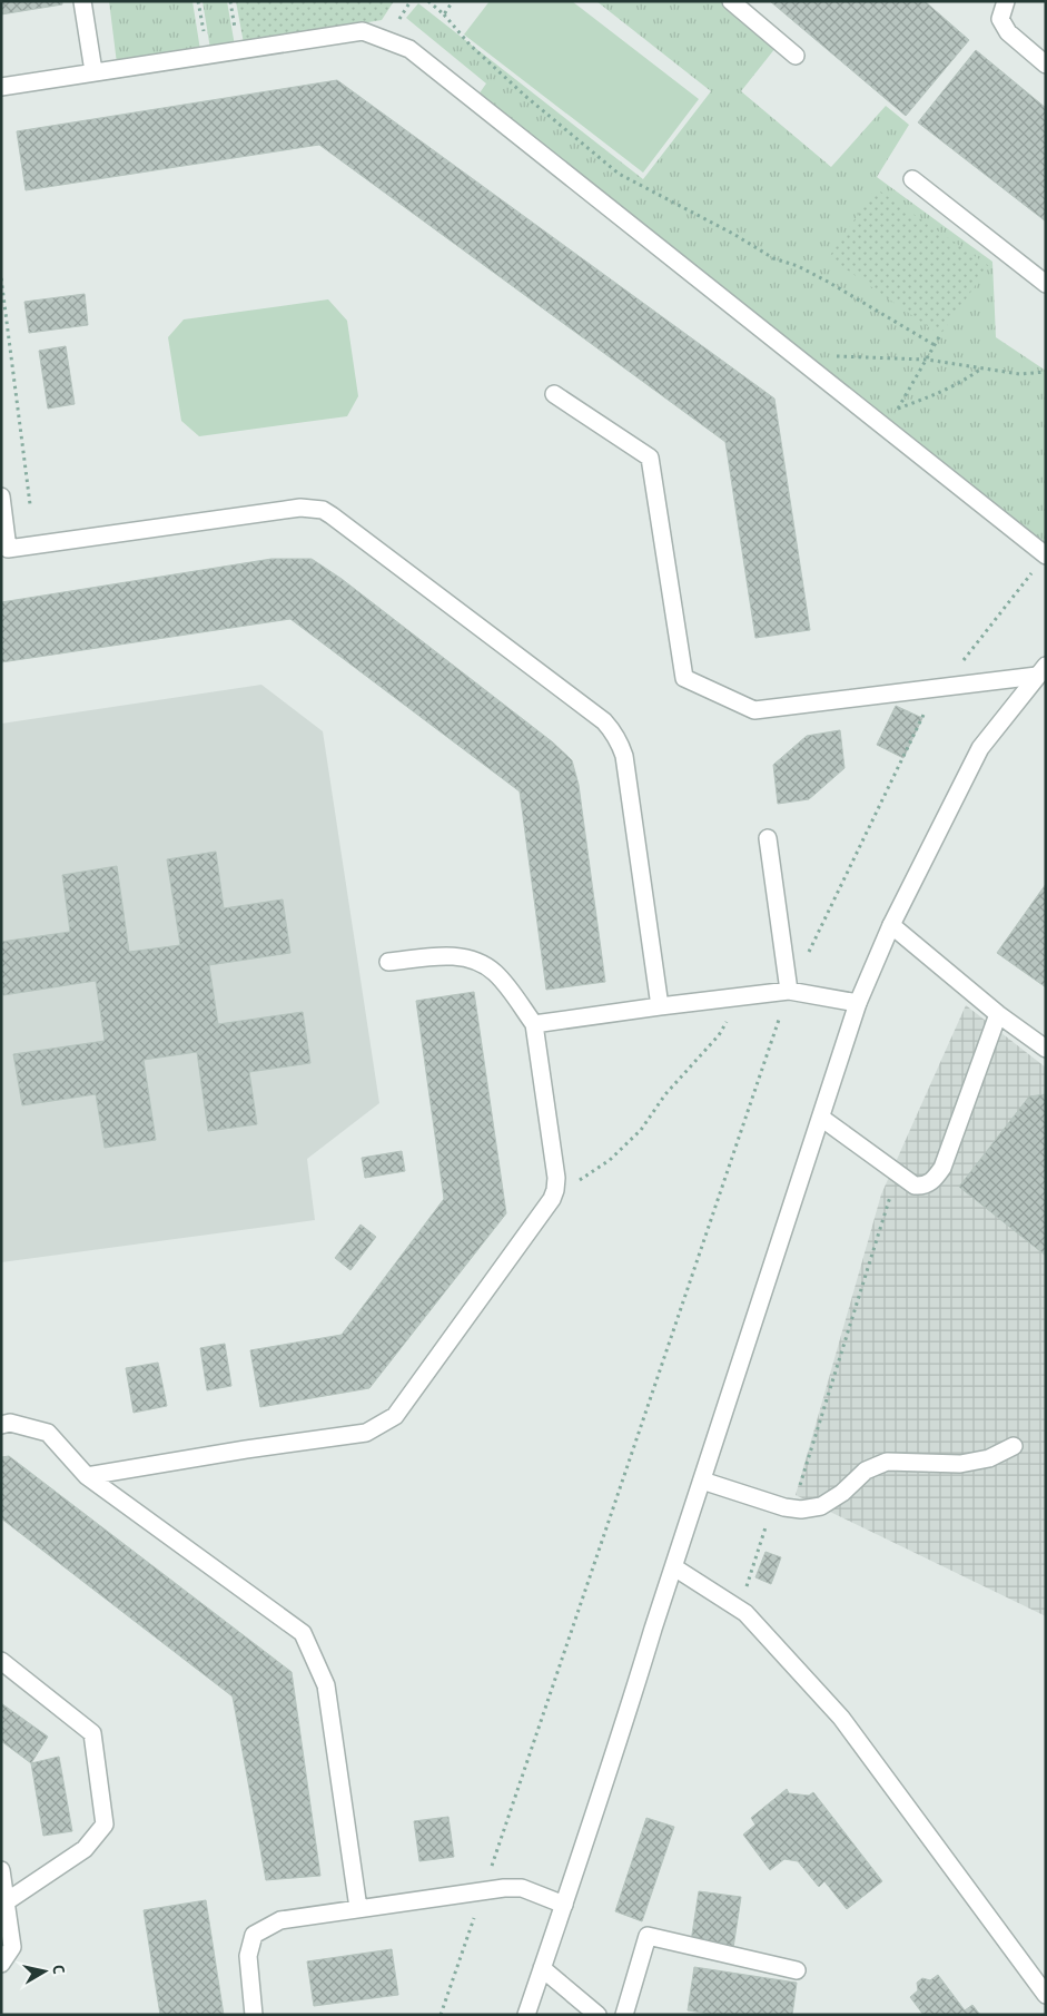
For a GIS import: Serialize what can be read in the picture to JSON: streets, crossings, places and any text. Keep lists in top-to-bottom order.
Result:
{
  "north": "right"
}
